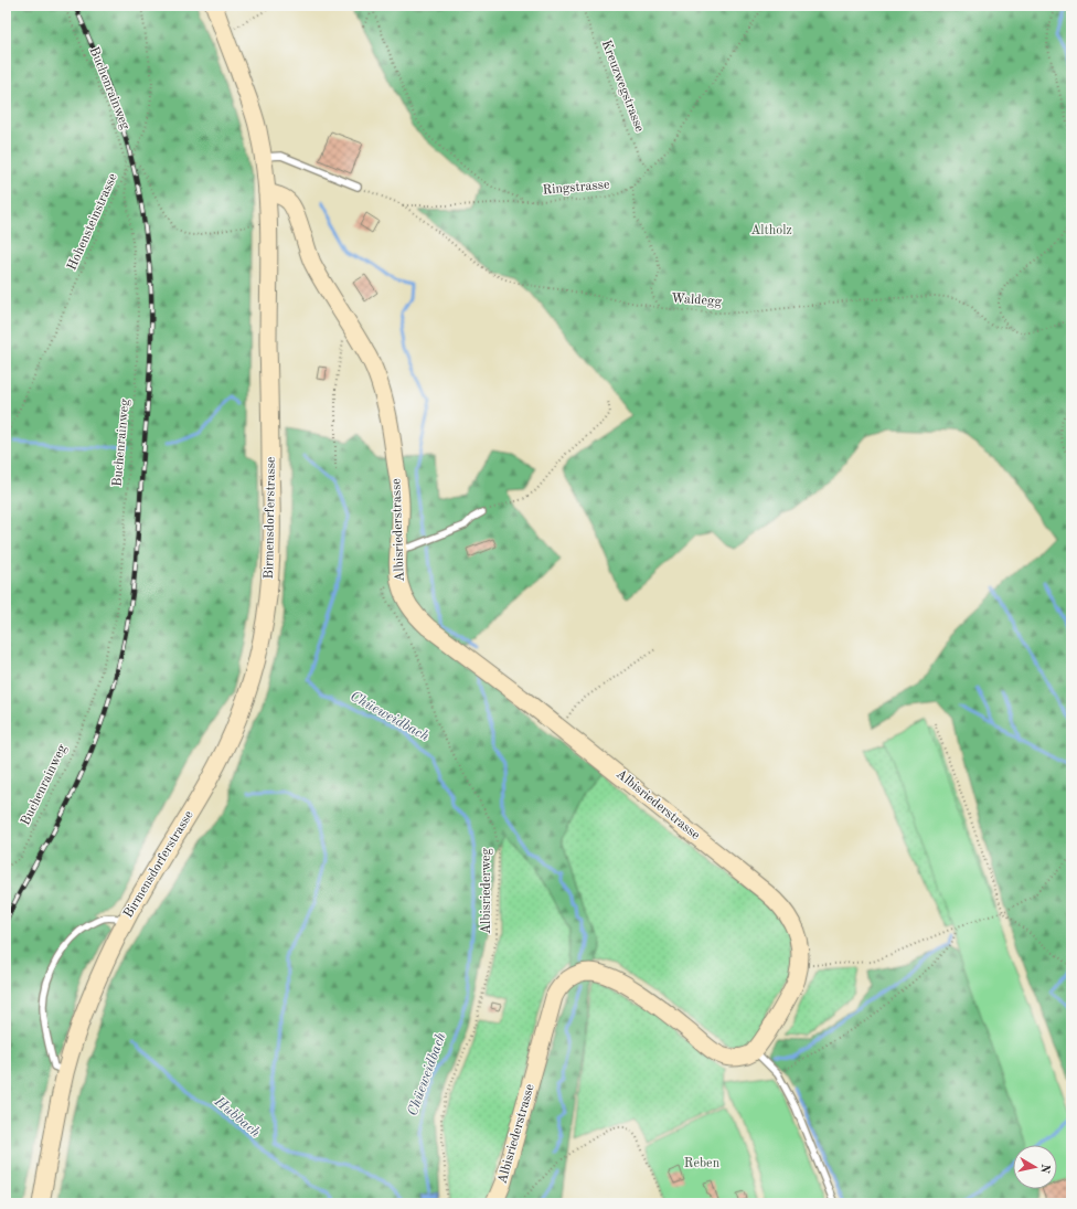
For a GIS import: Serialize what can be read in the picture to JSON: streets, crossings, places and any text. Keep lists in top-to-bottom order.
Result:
{
  "streets": {
    "main road": ["Birmensdorferstrasse", "Albisriederstrasse"],
    "path": [
      "Kreuzwegstrasse",
      "Buchenrainweg",
      "Ringstrasse",
      "Hohensteinstrasse",
      "Waldegg",
      "Albisriederweg"
    ]
  },
  "crossings": [
    ["Kreuzwegstrasse", "Ringstrasse"],
    ["Buchenrainweg", "Hohensteinstrasse"],
    ["Ringstrasse", "Waldegg"],
    ["Birmensdorferstrasse", "Albisriederstrasse"],
    ["Albisriederstrasse", "Albisriederweg"]
  ],
  "water": ["Chüeweidbach", "Hubbach"],
  "parks": ["Altholz", "Reben"],
  "north": "right"
}
